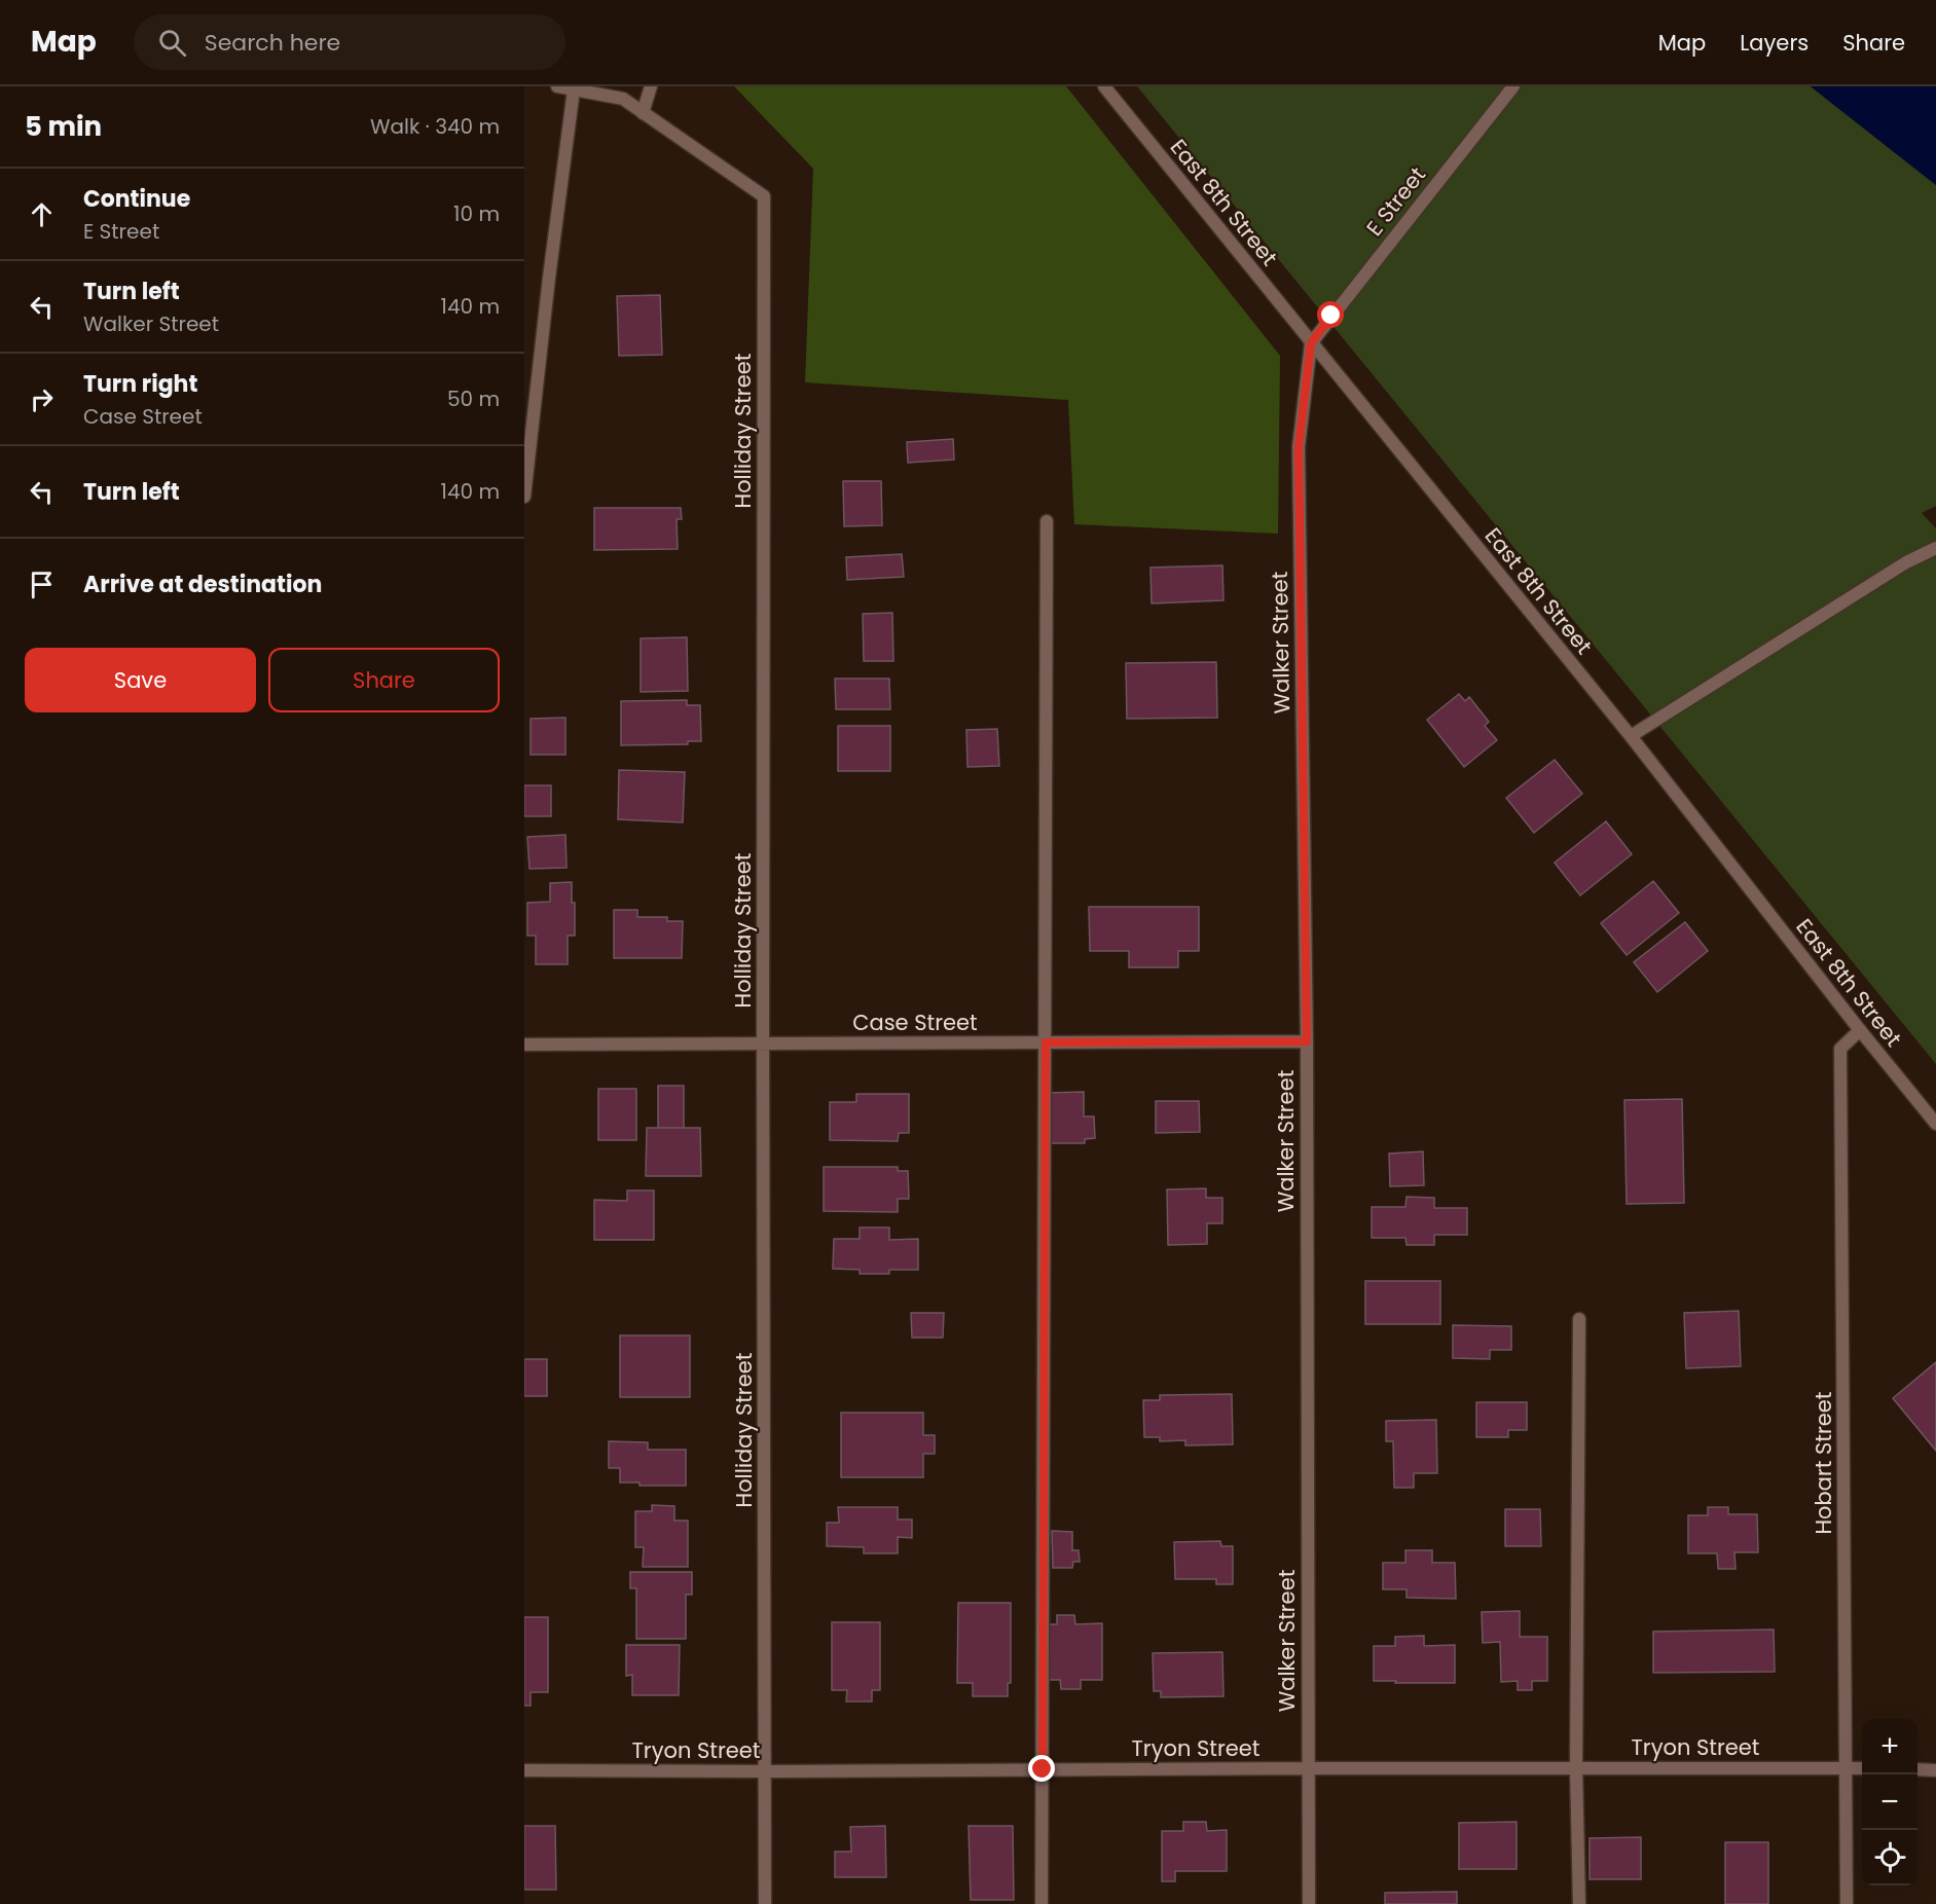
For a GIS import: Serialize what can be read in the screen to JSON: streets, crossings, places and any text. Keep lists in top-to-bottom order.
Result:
{
  "streets": {
    "street": [
      "E Street",
      "East 8th Street",
      "Holliday Street",
      "Walker Street",
      "Case Street",
      "Hobart Street",
      "Tryon Street"
    ]
  },
  "crossings": [
    ["E Street", "East 8th Street"],
    ["E Street", "Walker Street"],
    ["East 8th Street", "Walker Street"],
    ["East 8th Street", "Hobart Street"],
    ["Holliday Street", "Case Street"],
    ["Holliday Street", "Tryon Street"],
    ["Walker Street", "Case Street"],
    ["Walker Street", "Tryon Street"],
    ["Hobart Street", "Tryon Street"]
  ],
  "page": {
    "header": "Map",
    "search": "Search here",
    "nav": ["Map", "Layers", "Share"],
    "heading": ["5 min", "Walk · 340 m"],
    "list": [
      ["Continue", "E Street", "10 m"],
      ["Turn left", "Walker Street", "140 m"],
      ["Turn right", "Case Street", "50 m"],
      ["Turn left", "140 m"],
      "Arrive at destination"
    ],
    "buttons": ["Save", "Share"],
    "map_buttons": ["+", "−"]
  }
}
